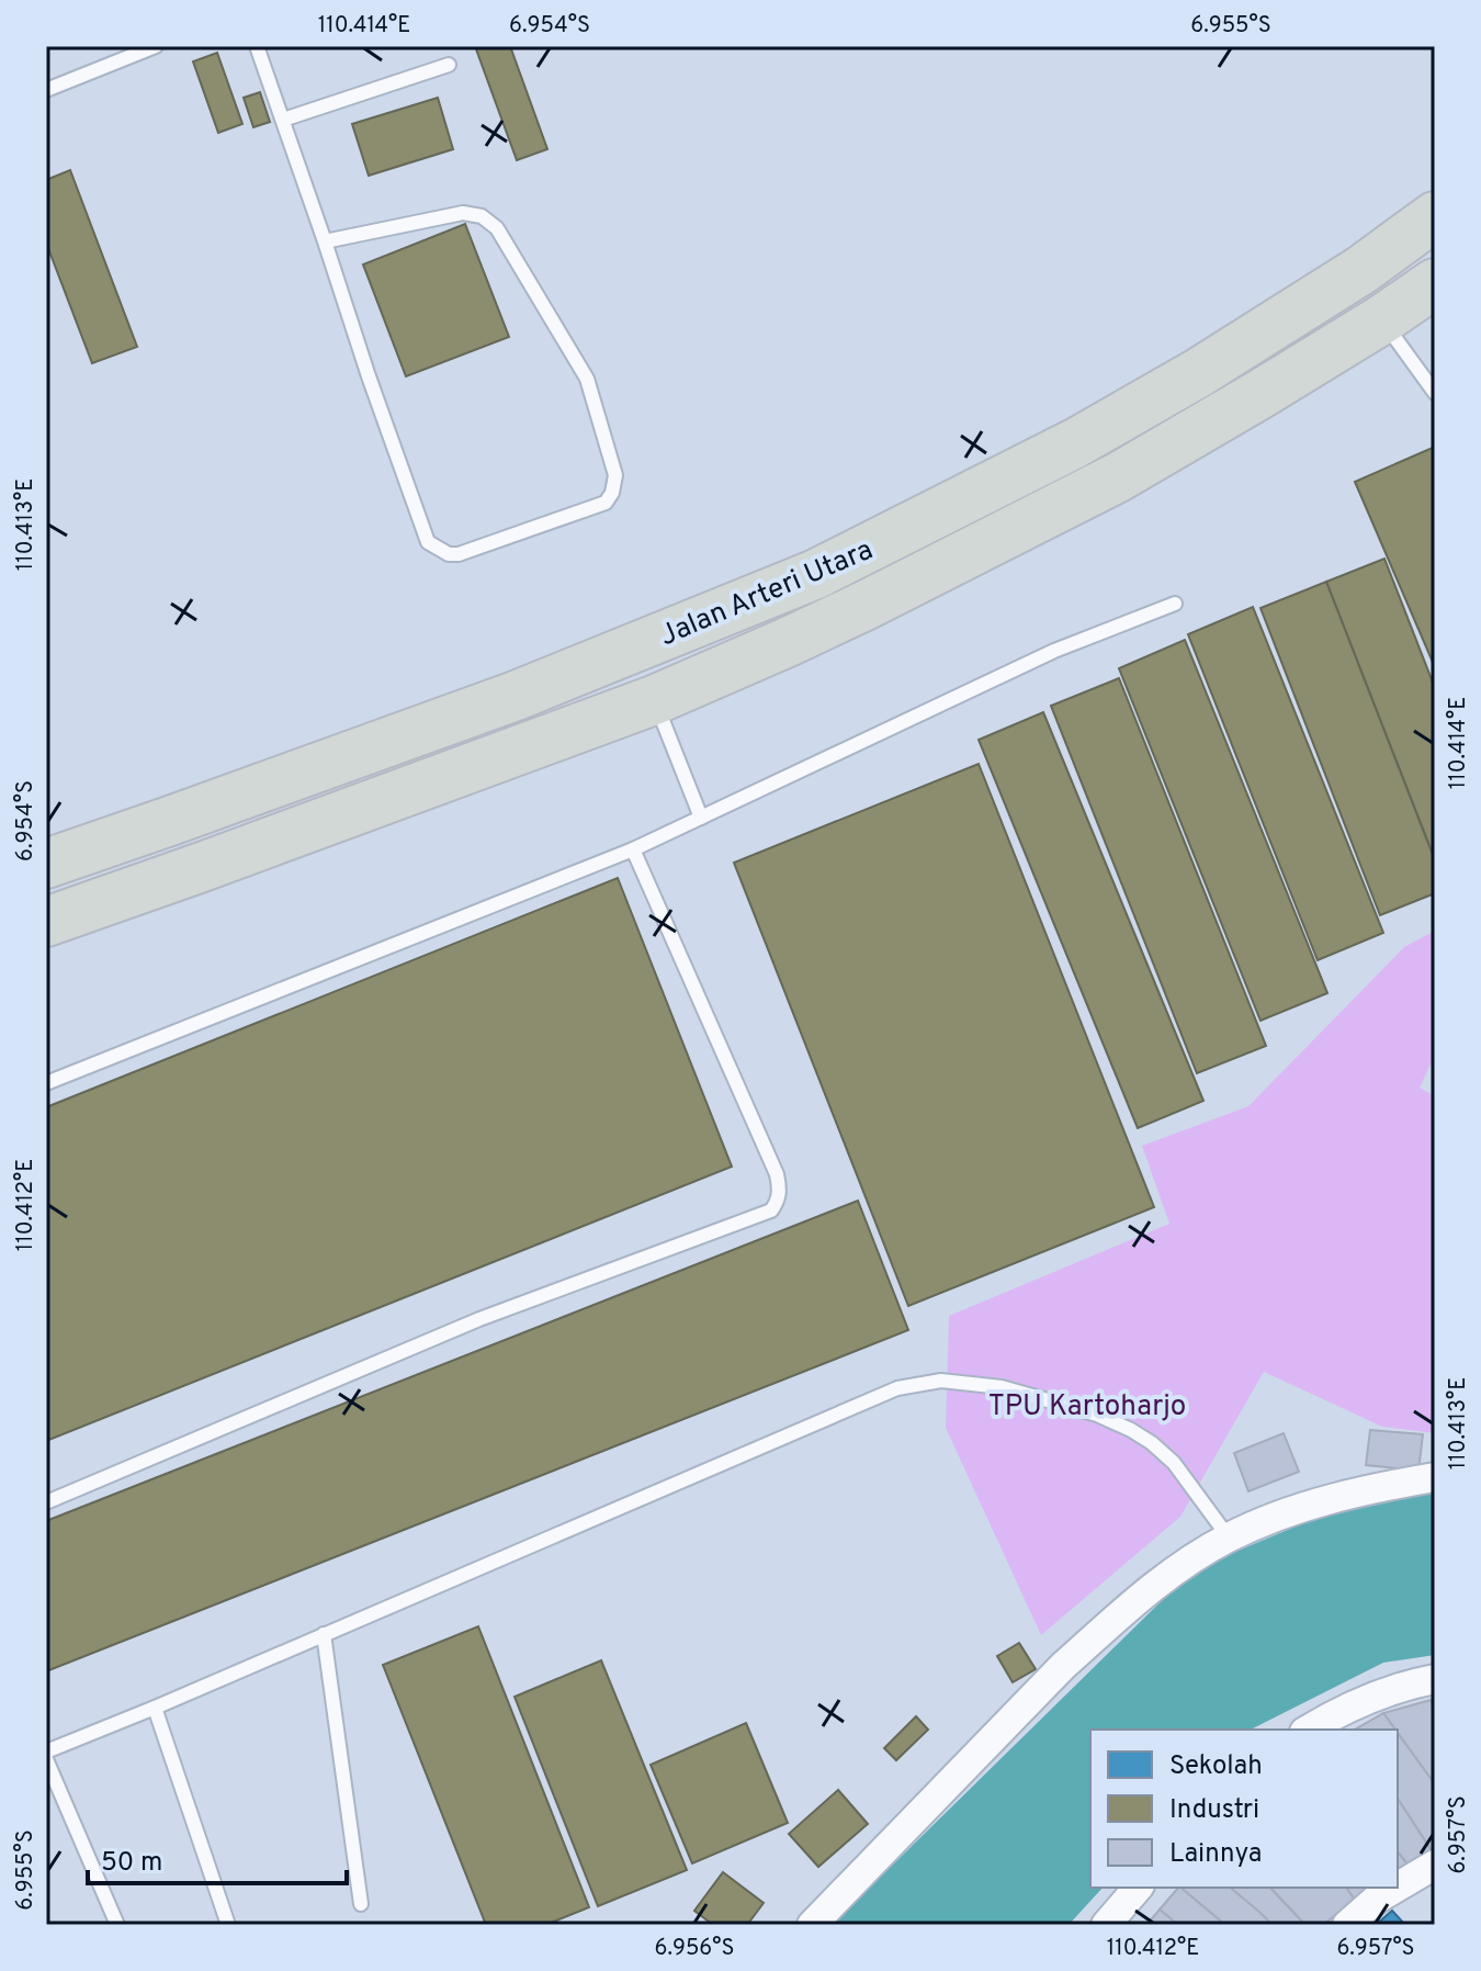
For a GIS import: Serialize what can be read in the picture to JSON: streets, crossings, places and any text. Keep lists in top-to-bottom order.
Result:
{
  "streets": {
    "highway": ["Jalan Arteri Utara"]
  },
  "parks": ["TPU Kartoharjo"],
  "legend": ["Sekolah", "Industri", "Lainnya"],
  "scale_bar": "50 m",
  "coordinates": [
    "110.414°E",
    "6.954°S",
    "6.955°S",
    "110.413°E",
    "110.412°E",
    "6.957°S",
    "6.956°S"
  ]
}
